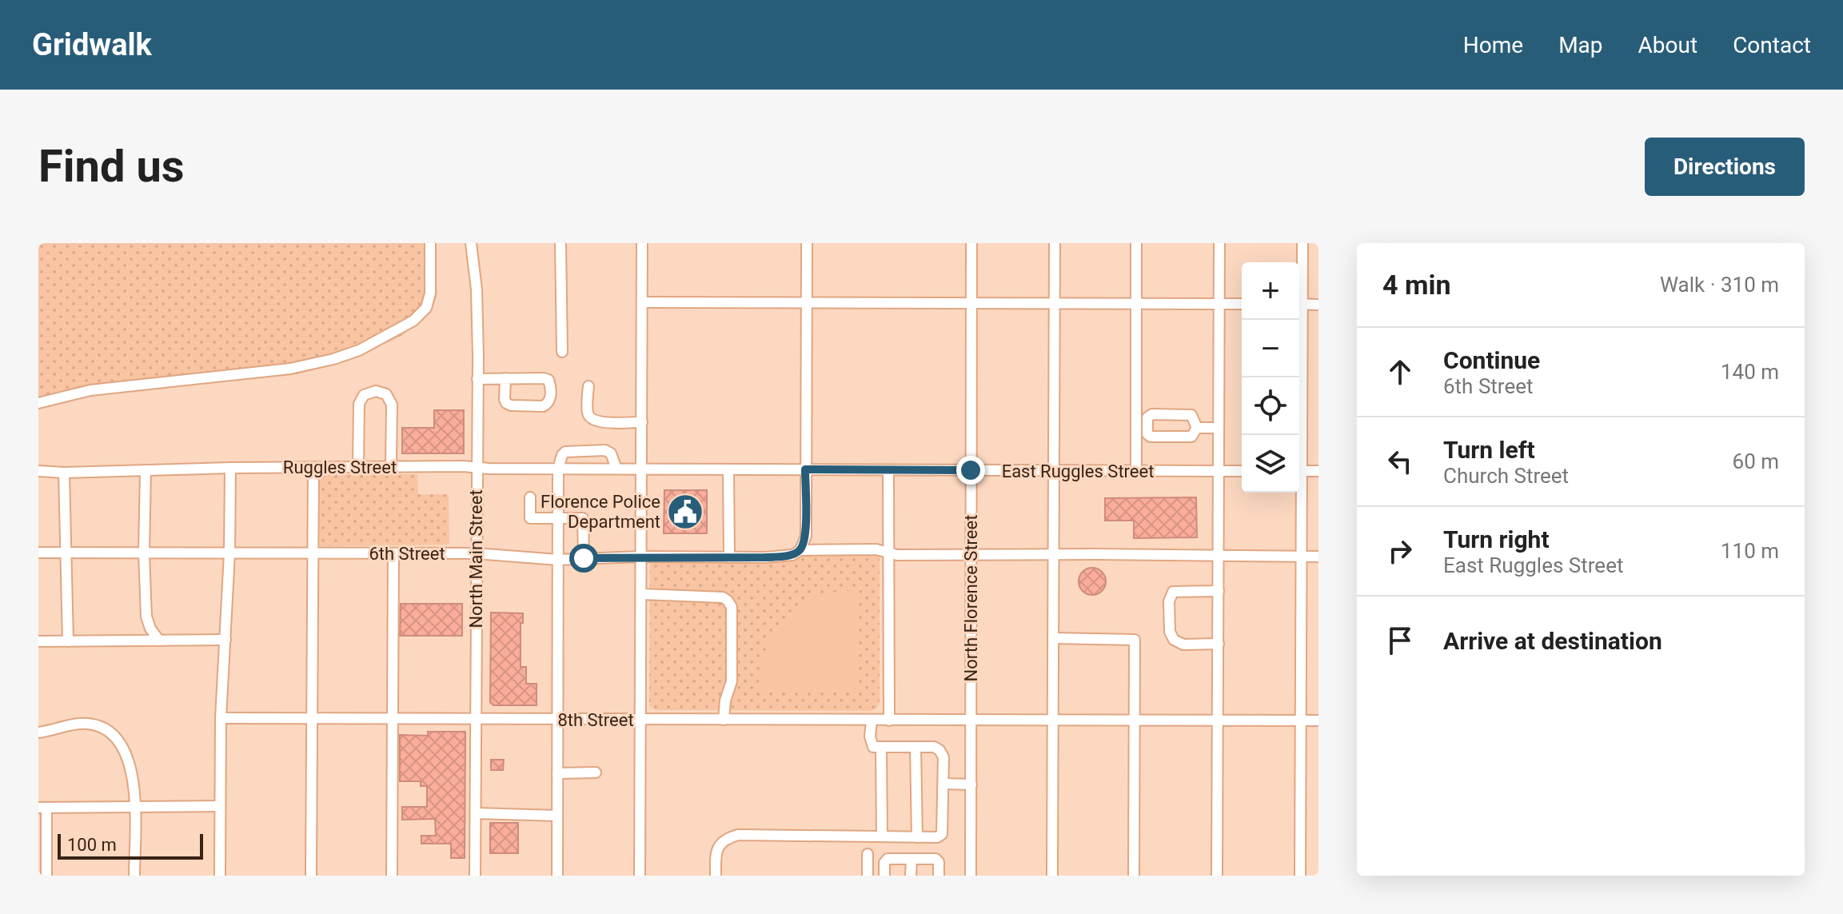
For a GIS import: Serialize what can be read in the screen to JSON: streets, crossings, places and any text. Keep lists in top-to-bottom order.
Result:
{
  "streets": {
    "street": [
      "Ruggles Street",
      "East Ruggles Street",
      "6th Street",
      "North Main Street",
      "North Florence Street",
      "8th Street"
    ]
  },
  "crossings": [
    ["Ruggles Street", "East Ruggles Street"],
    ["Ruggles Street", "North Main Street"],
    ["East Ruggles Street", "North Florence Street"],
    ["6th Street", "North Main Street"],
    ["6th Street", "North Florence Street"],
    ["North Main Street", "8th Street"],
    ["North Florence Street", "8th Street"]
  ],
  "places": {
    "public building": ["Florence Police Department"]
  },
  "scale_bar": "100 m",
  "page": {
    "header": "Gridwalk",
    "nav": [
      "Home",
      "Map",
      "About",
      "Contact"
    ],
    "buttons": "Directions",
    "title": "Find us",
    "heading": ["4 min", "Walk · 310 m"],
    "map_buttons": ["+", "−"],
    "list": [
      ["Continue", "6th Street", "140 m"],
      ["Turn left", "Church Street", "60 m"],
      ["Turn right", "East Ruggles Street", "110 m"],
      "Arrive at destination"
    ],
    "scale": "100 m"
  }
}
